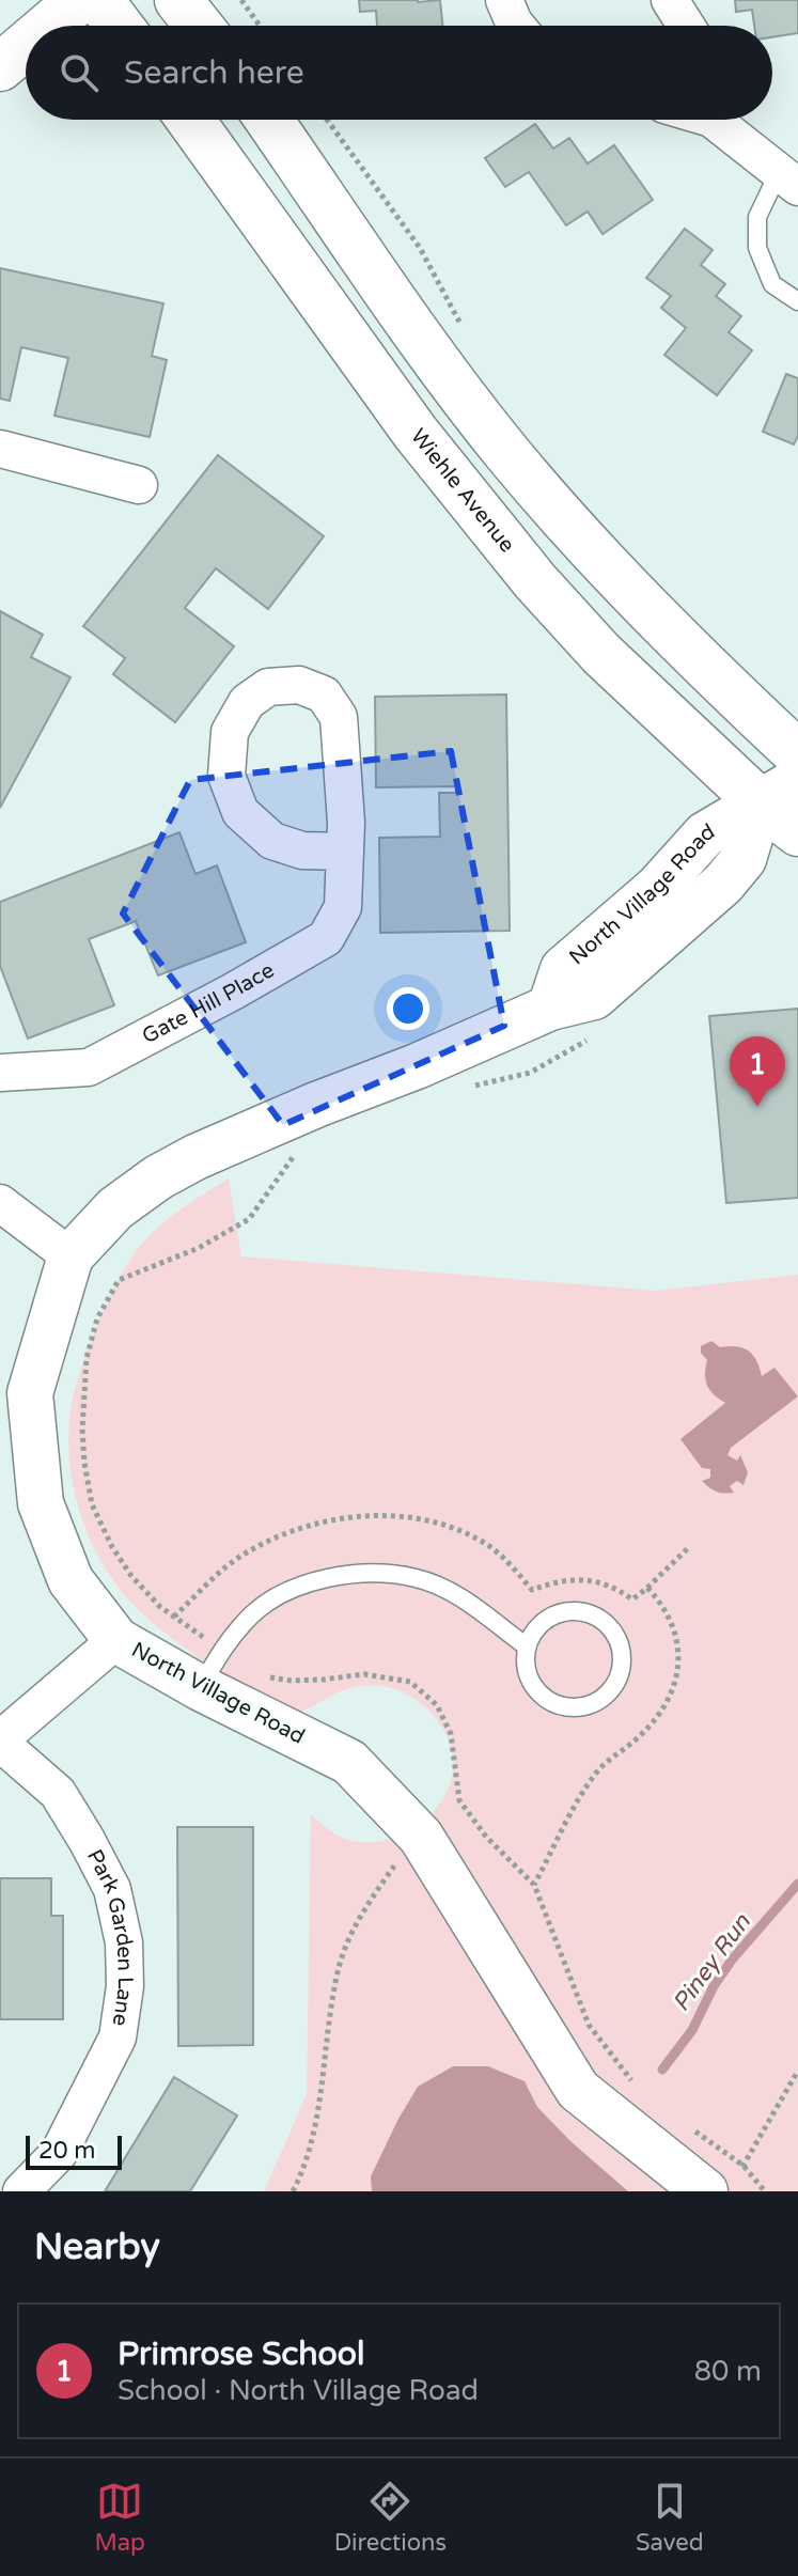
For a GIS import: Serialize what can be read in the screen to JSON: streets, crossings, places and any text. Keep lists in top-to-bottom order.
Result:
{
  "streets": {
    "main road": ["Wiehle Avenue"],
    "street": ["North Village Road", "Gate Hill Place", "Park Garden Lane"]
  },
  "crossings": [
    ["Wiehle Avenue", "North Village Road"],
    ["North Village Road", "Park Garden Lane"]
  ],
  "water": ["Piney Run"],
  "scale_bar": "20 m",
  "page": {
    "search": "Search here",
    "pins": "1",
    "scale": "20 m",
    "heading": "Nearby",
    "list": [
      {
        "mark": "1",
        "name": "Primrose School",
        "note": "School · North Village Road",
        "value": "80 m"
      }
    ],
    "nav": ["Map", "Directions", "Saved"]
  }
}
